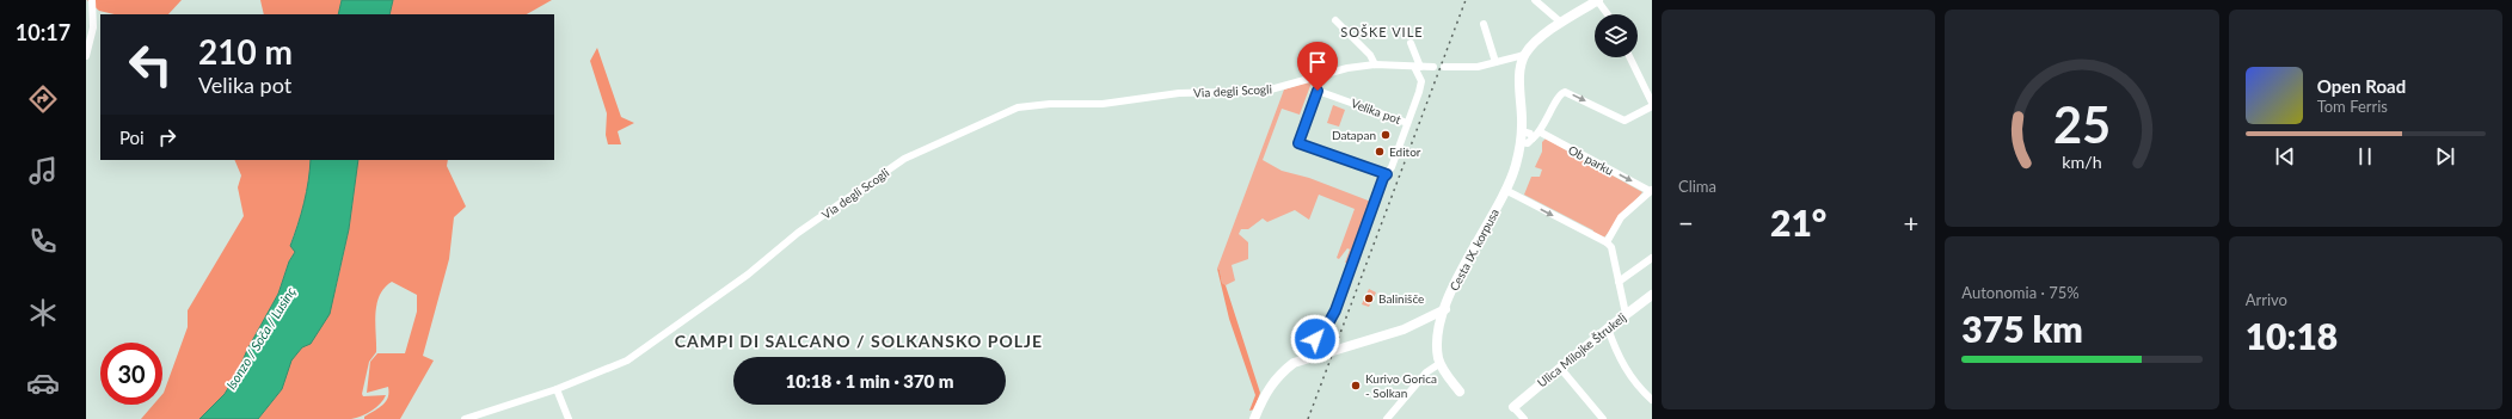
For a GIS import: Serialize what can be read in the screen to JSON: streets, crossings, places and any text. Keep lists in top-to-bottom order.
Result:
{
  "streets": {
    "main road": ["Cesta IX. korpusa", "Ulica Milojke Štrukelj"],
    "street": ["Via degli Scogli", "Velika pot", "Ob parku"]
  },
  "one_way": ["Ob parku"],
  "districts": ["SOŠKE VILE", "CAMPI DI SALCANO / SOLKANSKO POLJE"],
  "water": ["Isonzo / Soča / Lusinç"],
  "places": [
    "Datapan",
    "Editor",
    "Balinišče",
    "Kurivo Gorica - Solkan"
  ],
  "page": {
    "tabs": "10:17",
    "tile": [
      "Clima",
      ["Autonomia · 75%", "375 km"],
      ["Arrivo", "10:18"]
    ],
    "turn": ["210 m", "Velika pot"],
    "song": ["Open Road", "Tom Ferris"],
    "then": "Poi",
    "heat": ["−", "21°", "+"],
    "limit": "30",
    "trip": "10:18 · 1 min · 370 m",
    "gauge": ["25", "km/h"]
  }
}
